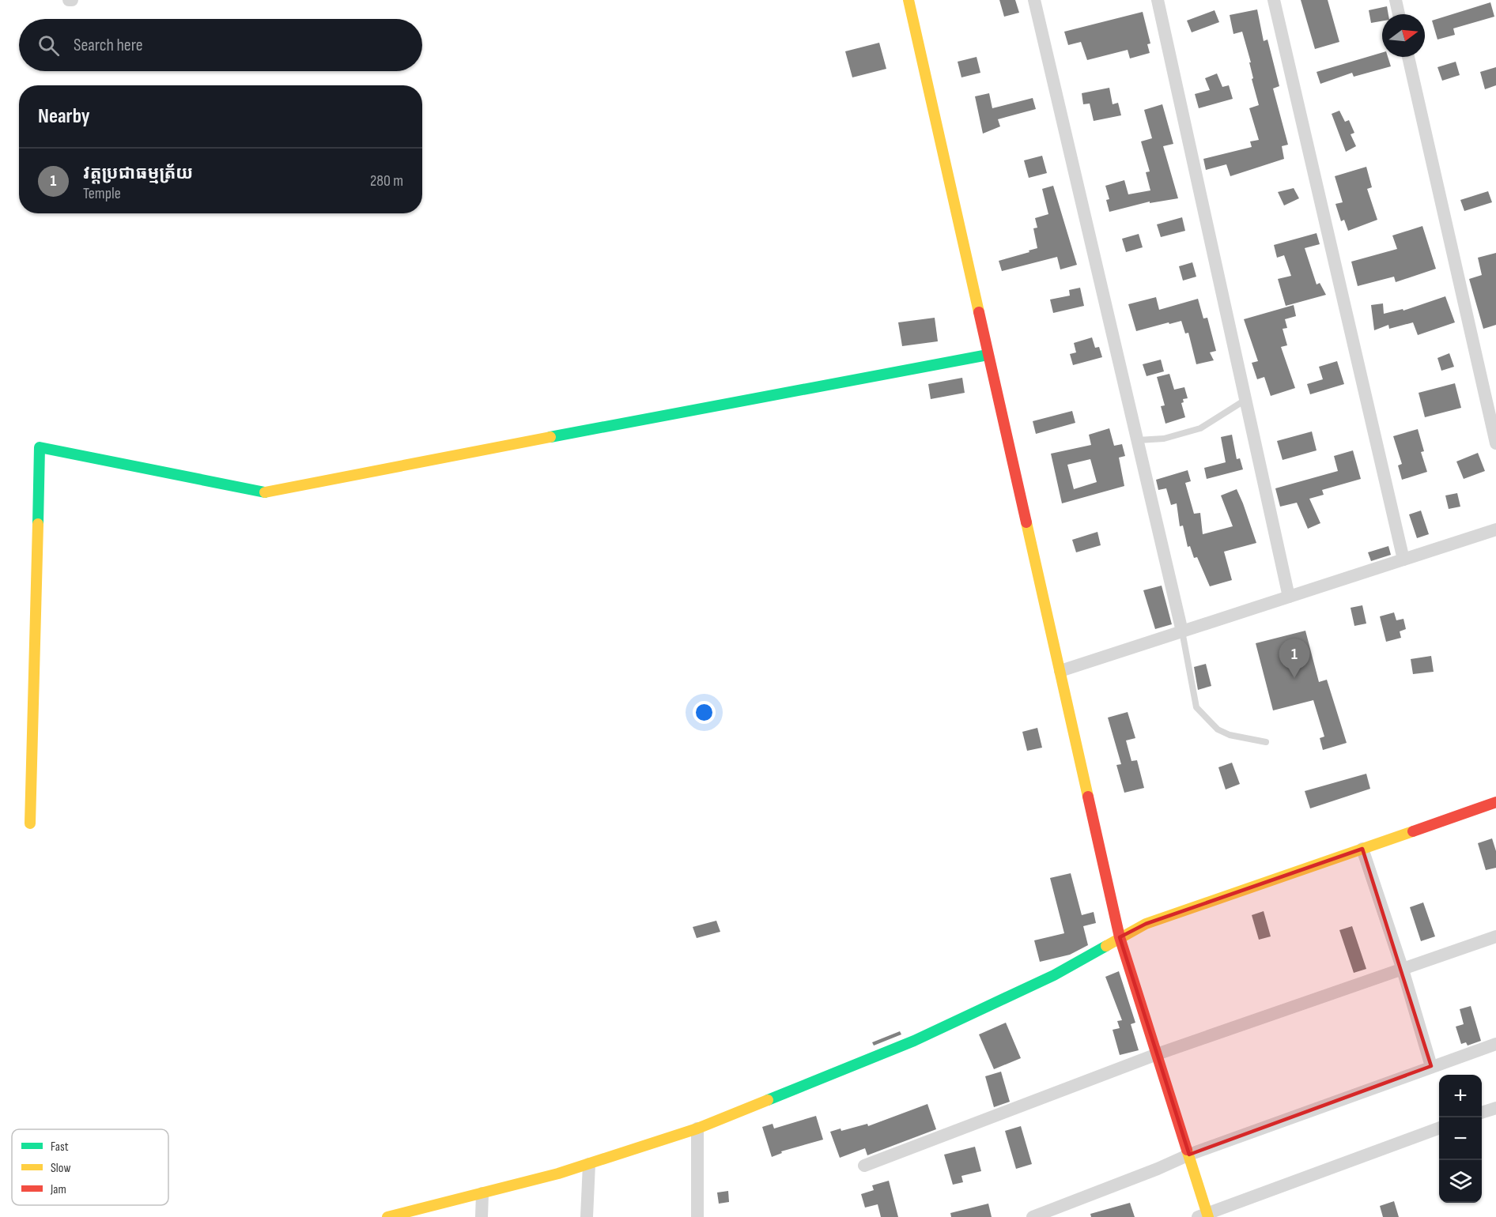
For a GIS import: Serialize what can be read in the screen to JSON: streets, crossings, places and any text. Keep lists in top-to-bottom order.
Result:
{
  "legend": ["Fast", "Slow", "Jam"],
  "north": "right",
  "page": {
    "search": "Search here",
    "heading": "Nearby",
    "list": [
      {
        "mark": "1",
        "name": "វត្តប្រជាធម្មត្រ័យ",
        "note": "Temple",
        "value": "280 m"
      }
    ],
    "pins": "1",
    "map_buttons": ["+", "−"]
  }
}
